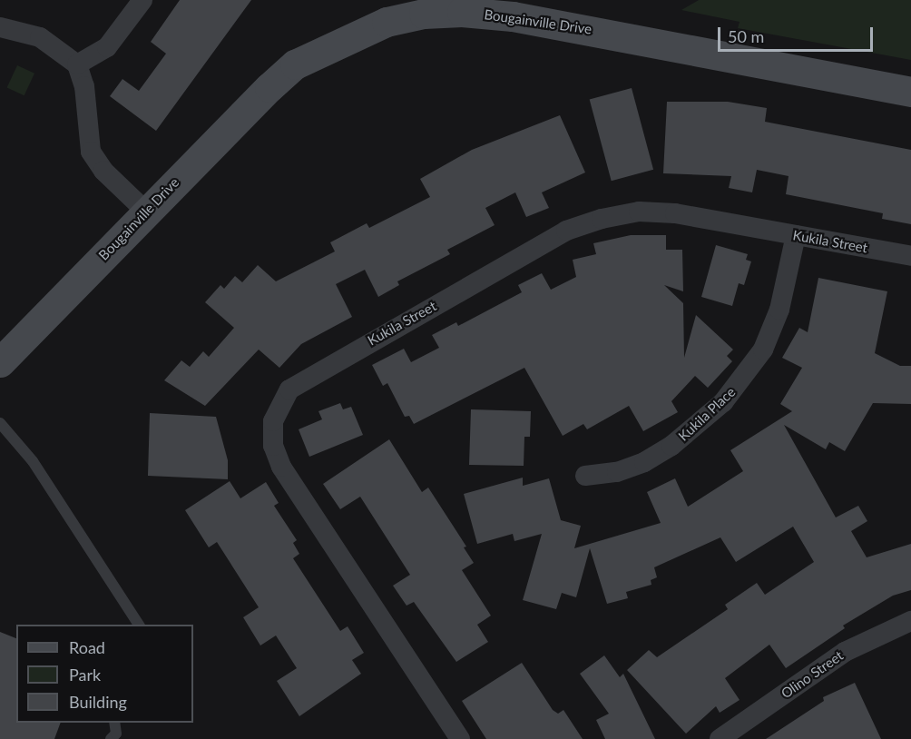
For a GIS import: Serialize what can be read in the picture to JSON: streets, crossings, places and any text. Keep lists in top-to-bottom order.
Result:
{
  "streets": {
    "street": [
      "Bougainville Drive",
      "Kukila Street",
      "Kukila Place",
      "Olino Street"
    ]
  },
  "crossings": [
    ["Kukila Street", "Kukila Place"]
  ],
  "legend": ["Road", "Park", "Building"],
  "scale_bar": "50 m"
}
